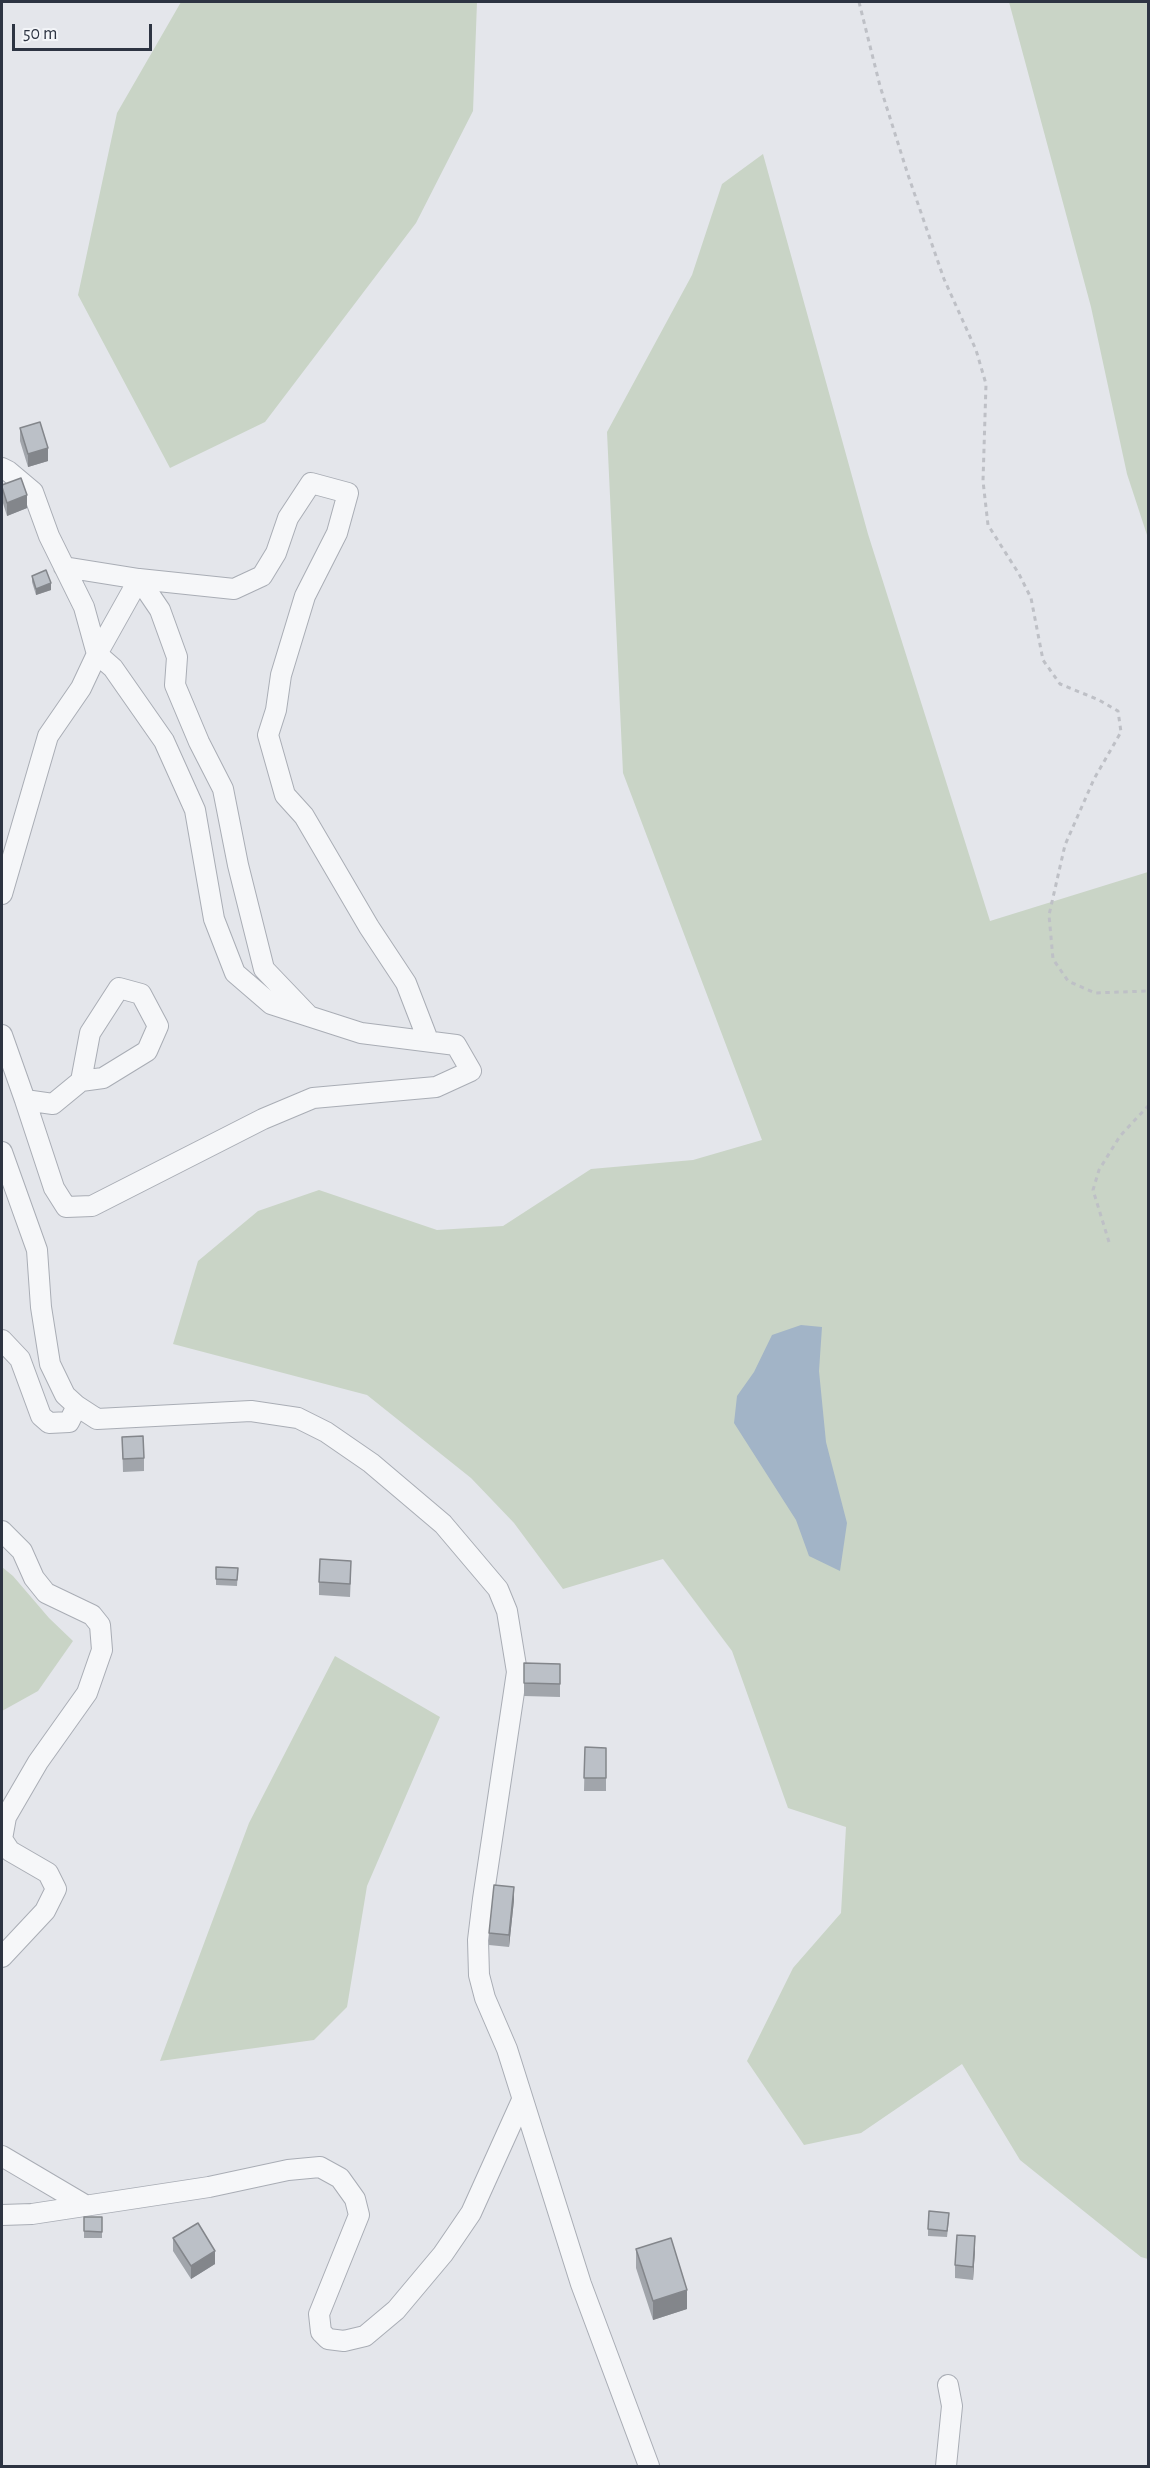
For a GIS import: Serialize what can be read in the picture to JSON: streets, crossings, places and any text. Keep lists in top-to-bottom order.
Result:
{
  "scale_bar": "50 m"
}
